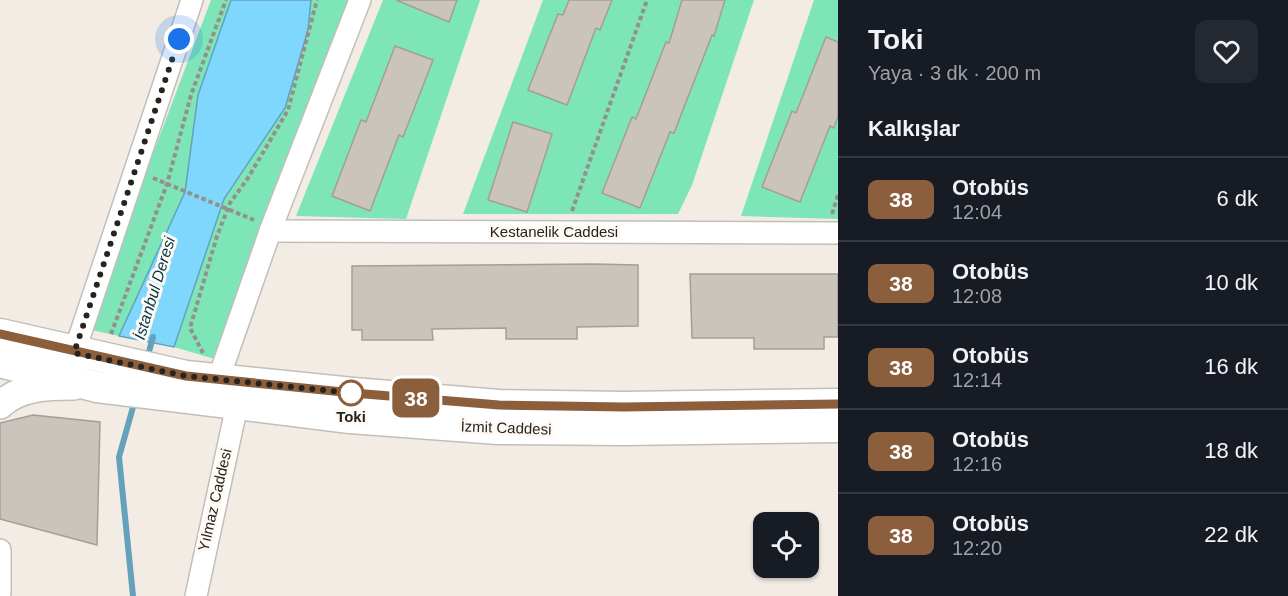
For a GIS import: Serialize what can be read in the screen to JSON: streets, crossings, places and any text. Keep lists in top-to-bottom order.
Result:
{
  "streets": {
    "main road": ["İzmit Caddesi"],
    "street": ["Kestanelik Caddesi", "Yılmaz Caddesi"]
  },
  "crossings": [
    ["İzmit Caddesi", "Yılmaz Caddesi"]
  ],
  "water": ["İstanbul Deresi"],
  "places": ["Toki"],
  "lines": ["bus line 38"],
  "page": {
    "on_map": "38",
    "heading": [
      ["Toki", "Yaya · 3 dk · 200 m"],
      "Kalkışlar"
    ],
    "list": [
      {
        "mark": "38",
        "name": "Otobüs",
        "note": "12:04",
        "value": "6 dk"
      },
      {
        "mark": "38",
        "name": "Otobüs",
        "note": "12:08",
        "value": "10 dk"
      },
      {
        "mark": "38",
        "name": "Otobüs",
        "note": "12:14",
        "value": "16 dk"
      },
      {
        "mark": "38",
        "name": "Otobüs",
        "note": "12:16",
        "value": "18 dk"
      },
      {
        "mark": "38",
        "name": "Otobüs",
        "note": "12:20",
        "value": "22 dk"
      }
    ]
  }
}
